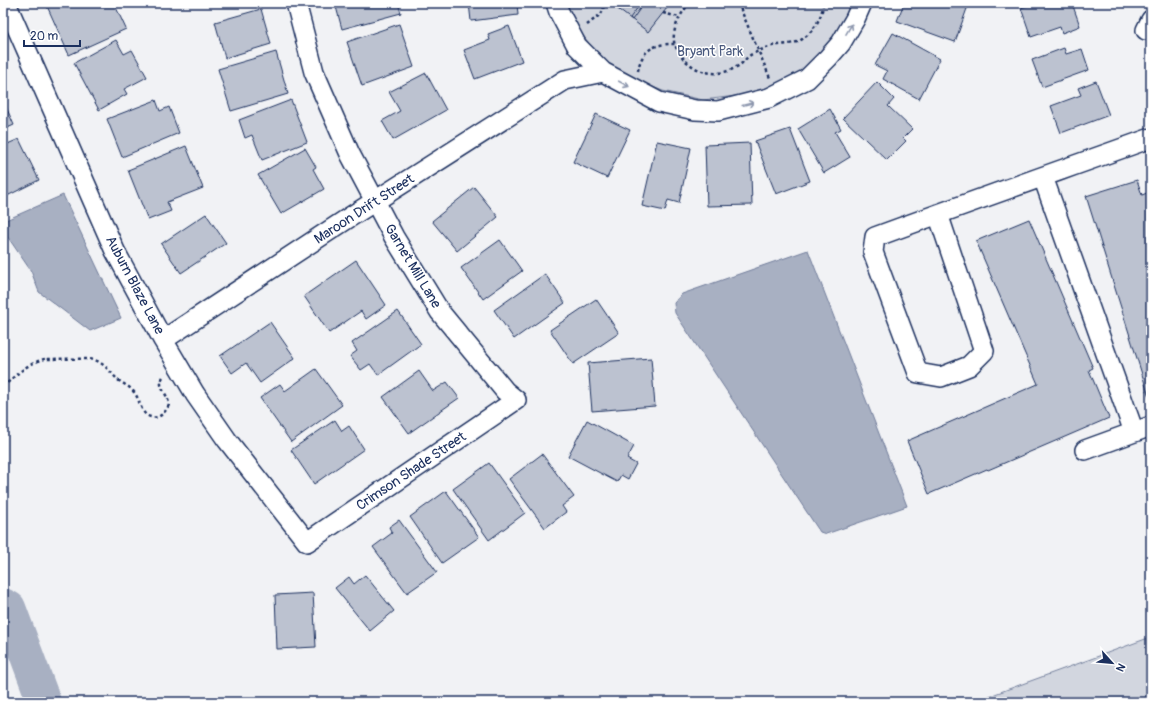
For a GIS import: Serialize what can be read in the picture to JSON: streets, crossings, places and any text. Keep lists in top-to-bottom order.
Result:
{
  "streets": {
    "street": [
      "Maroon Drift Street",
      "Garnet Mill Lane",
      "Auburn Blaze Lane",
      "Crimson Shade Street"
    ]
  },
  "crossings": [
    ["Maroon Drift Street", "Garnet Mill Lane"],
    ["Maroon Drift Street", "Auburn Blaze Lane"],
    ["Garnet Mill Lane", "Crimson Shade Street"],
    ["Auburn Blaze Lane", "Crimson Shade Street"]
  ],
  "parks": ["Bryant Park"],
  "scale_bar": "20 m",
  "north": "bottom right"
}
